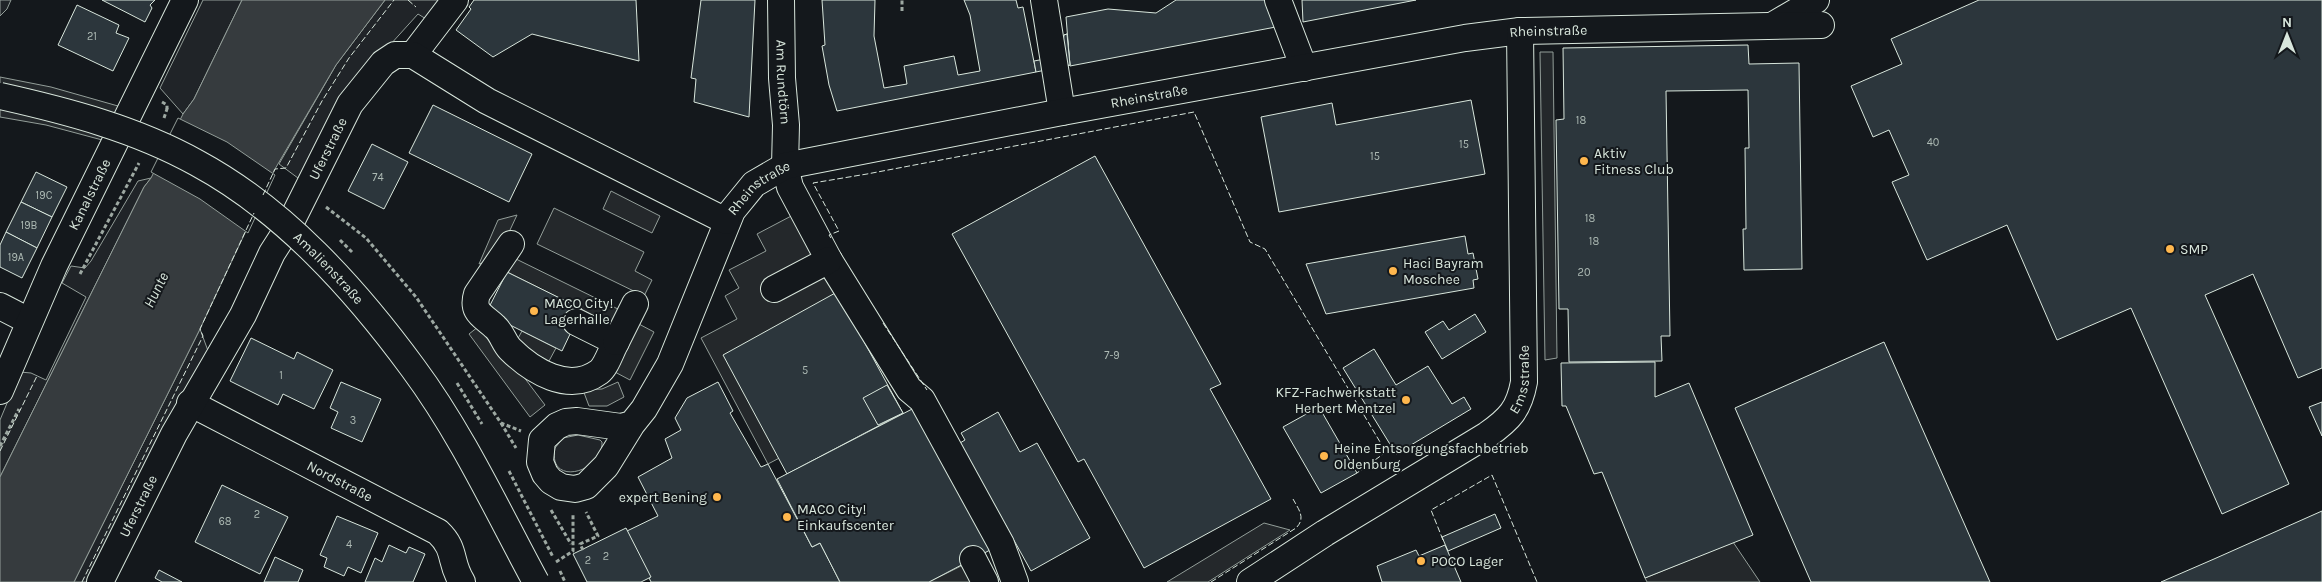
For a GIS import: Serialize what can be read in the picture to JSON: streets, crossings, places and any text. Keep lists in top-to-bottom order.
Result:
{
  "streets": {
    "street": [
      "Rheinstraße",
      "Am Rundtörn",
      "Uferstraße",
      "Kanalstraße",
      "Amalienstraße",
      "Emsstraße",
      "Nordstraße"
    ]
  },
  "crossings": [
    ["Rheinstraße", "Am Rundtörn"],
    ["Rheinstraße", "Emsstraße"],
    ["Uferstraße", "Nordstraße"]
  ],
  "water": ["Hunte"],
  "places": [
    "Aktiv Fitness Club",
    "SMP",
    "Haci Bayram Moschee",
    "MACO City! Lagerhalle",
    "KFZ-Fachwerkstatt Herbert Mentzel",
    "Heine Entsorgungsfachbetrieb Oldenburg",
    "expert Bening",
    "MACO City! Einkaufscenter",
    "POCO Lager"
  ],
  "house_numbers": [
    "21",
    "18",
    "40",
    "15",
    "15",
    "74",
    "19C",
    "18",
    "19B",
    "18",
    "19A",
    "20",
    "7-9",
    "5",
    "1",
    "3",
    "2",
    "68",
    "4",
    "2",
    "2"
  ],
  "north": "top"
}
